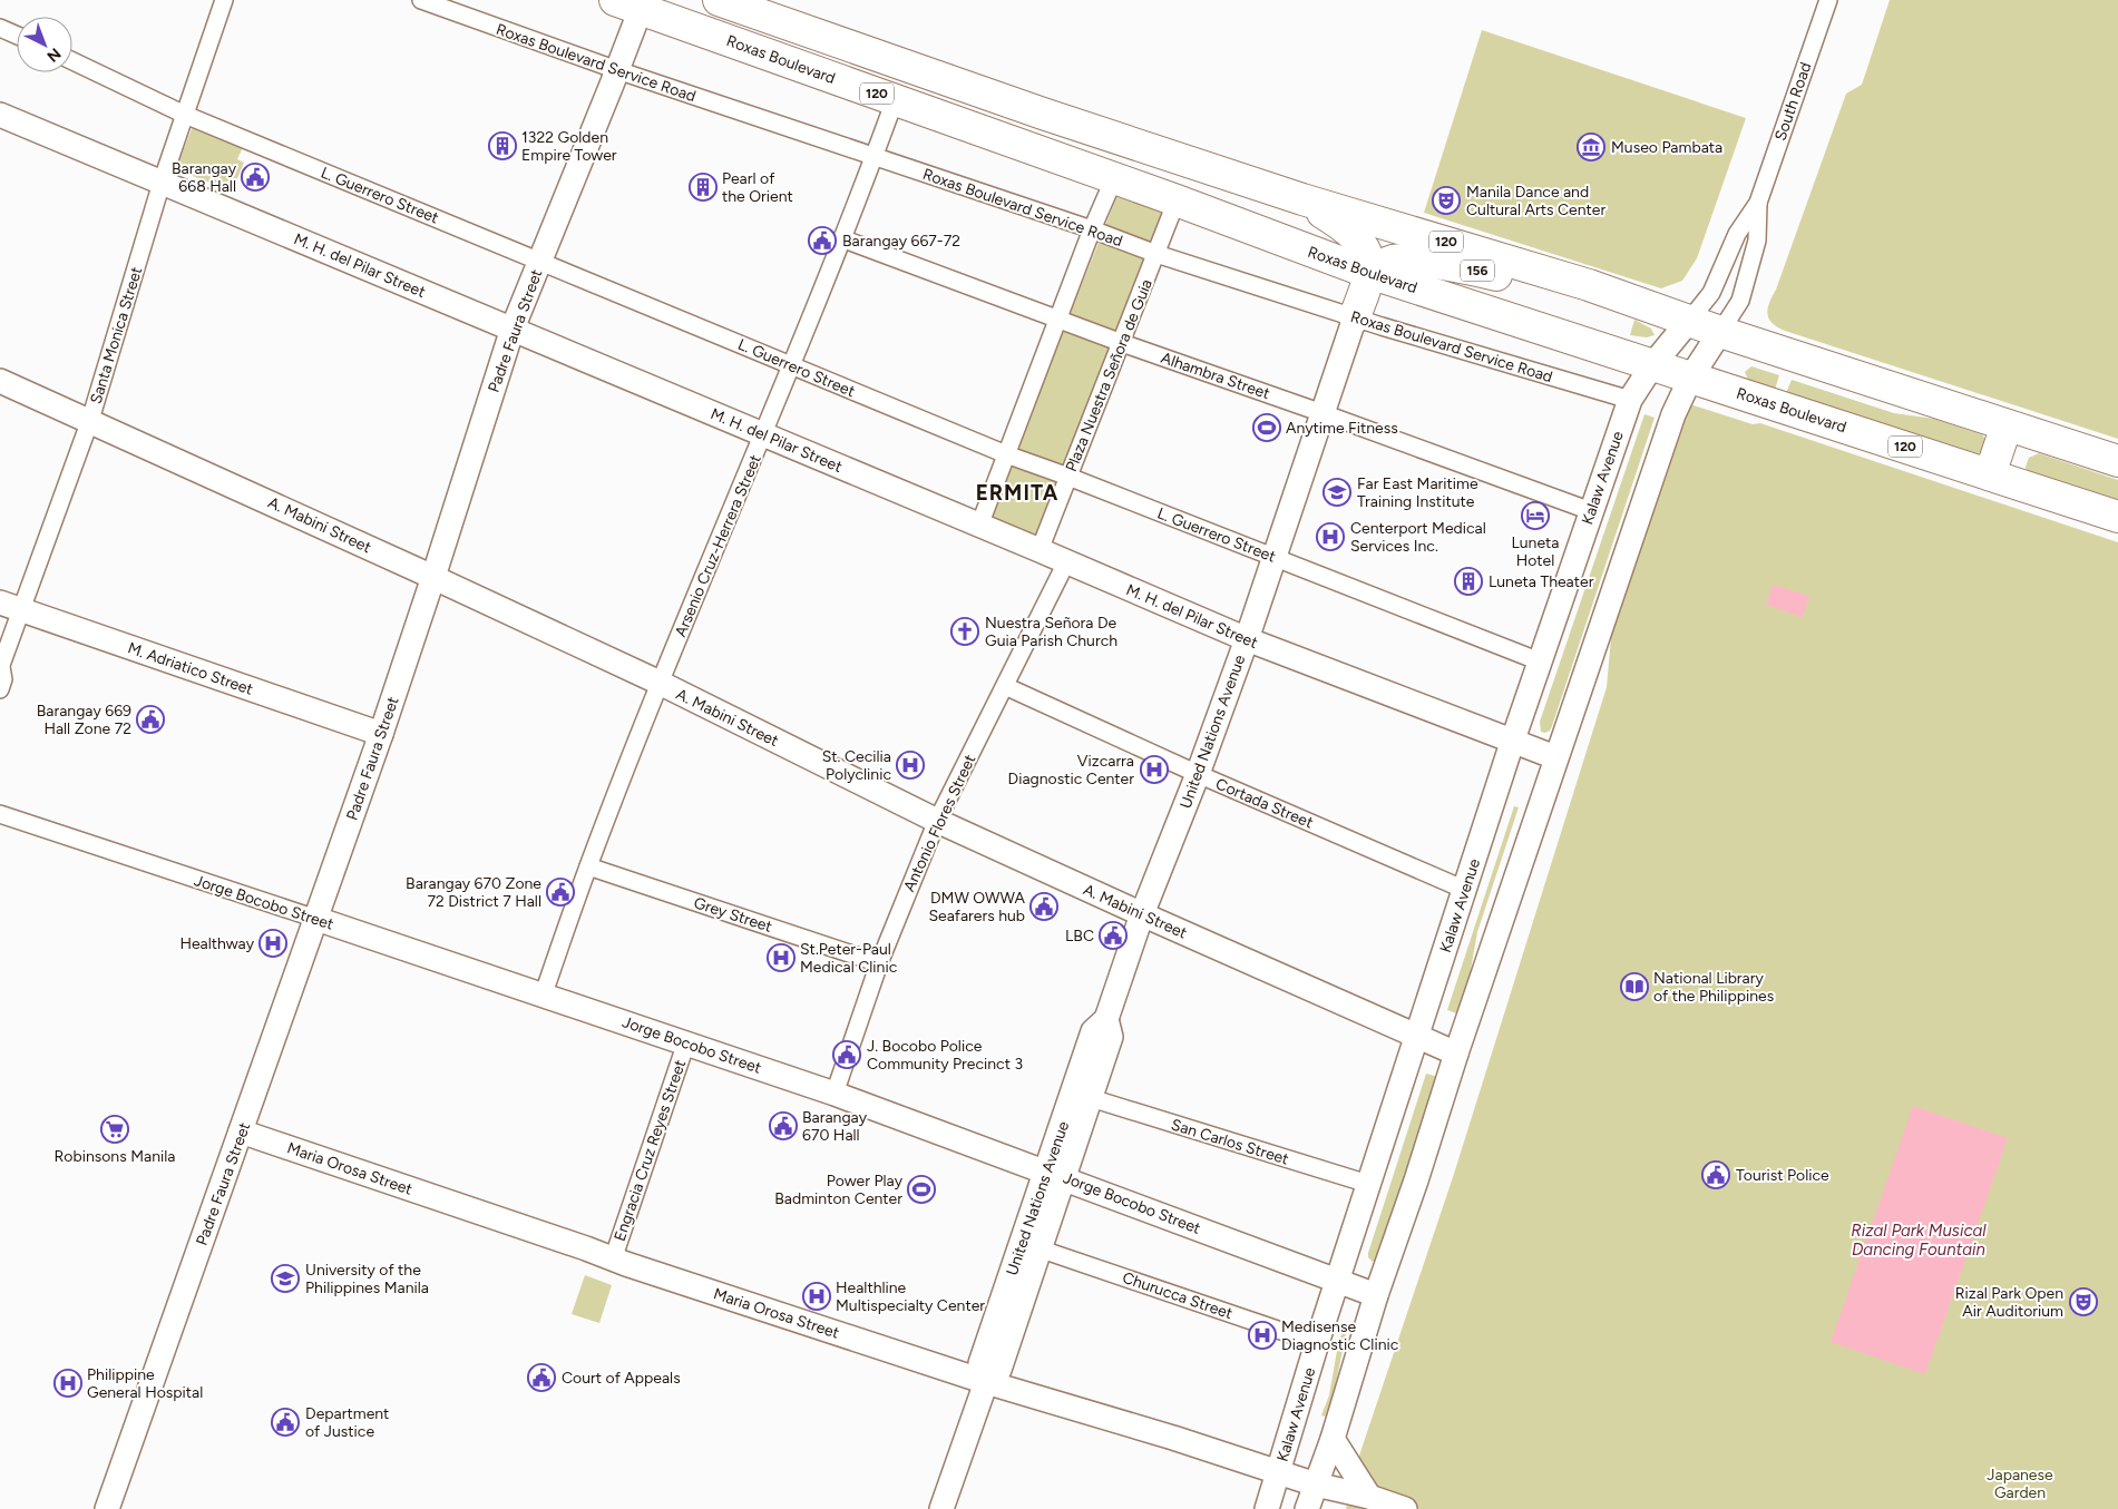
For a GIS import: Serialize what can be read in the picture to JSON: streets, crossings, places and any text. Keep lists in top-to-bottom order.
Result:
{
  "streets": {
    "highway": ["Roxas Boulevard", "120", "156"],
    "street": [
      "Roxas Boulevard Service Road",
      "South Road",
      "L. Guerrero Street",
      "M. H. del Pilar Street",
      "Padre Faura Street",
      "Santa Monica Street",
      "Plaza Nuestra Señora de Guia",
      "Alhambra Street",
      "Kalaw Avenue",
      "A. Mabini Street",
      "Arsenio Cruz-Herrera Street",
      "M. Adriatico Street",
      "United Nations Avenue",
      "Cortada Street",
      "Antonio Flores Street",
      "Jorge Bocobo Street",
      "Grey Street",
      "San Carlos Street",
      "Engracia Cruz Reyes Street",
      "Maria Orosa Street",
      "Churucca Street"
    ]
  },
  "crossings": [
    ["Roxas Boulevard", "156"],
    ["Roxas Boulevard", "Padre Faura Street"],
    ["Roxas Boulevard", "Plaza Nuestra Señora de Guia"],
    ["Roxas Boulevard", "Kalaw Avenue"],
    ["Roxas Boulevard", "Arsenio Cruz-Herrera Street"],
    ["Roxas Boulevard Service Road", "Padre Faura Street"],
    ["Roxas Boulevard Service Road", "Plaza Nuestra Señora de Guia"],
    ["Roxas Boulevard Service Road", "Kalaw Avenue"],
    ["Roxas Boulevard Service Road", "Arsenio Cruz-Herrera Street"],
    ["Roxas Boulevard Service Road", "United Nations Avenue"],
    ["120", "South Road"],
    ["120", "156"],
    ["120", "Kalaw Avenue"],
    ["South Road", "Kalaw Avenue"],
    ["L. Guerrero Street", "Padre Faura Street"],
    ["L. Guerrero Street", "Santa Monica Street"],
    ["L. Guerrero Street", "Plaza Nuestra Señora de Guia"],
    ["L. Guerrero Street", "Kalaw Avenue"],
    ["L. Guerrero Street", "Arsenio Cruz-Herrera Street"],
    ["L. Guerrero Street", "United Nations Avenue"],
    ["M. H. del Pilar Street", "Padre Faura Street"],
    ["M. H. del Pilar Street", "Santa Monica Street"],
    ["M. H. del Pilar Street", "Plaza Nuestra Señora de Guia"],
    ["M. H. del Pilar Street", "Kalaw Avenue"],
    ["M. H. del Pilar Street", "Arsenio Cruz-Herrera Street"],
    ["M. H. del Pilar Street", "United Nations Avenue"],
    ["M. H. del Pilar Street", "Antonio Flores Street"],
    ["Padre Faura Street", "A. Mabini Street"],
    ["Padre Faura Street", "M. Adriatico Street"],
    ["Padre Faura Street", "Jorge Bocobo Street"],
    ["Padre Faura Street", "Maria Orosa Street"],
    ["Santa Monica Street", "A. Mabini Street"],
    ["Santa Monica Street", "M. Adriatico Street"],
    ["Plaza Nuestra Señora de Guia", "Alhambra Street"],
    ["Alhambra Street", "Kalaw Avenue"],
    ["Alhambra Street", "Arsenio Cruz-Herrera Street"],
    ["Alhambra Street", "United Nations Avenue"],
    ["Kalaw Avenue", "A. Mabini Street"],
    ["Kalaw Avenue", "Cortada Street"],
    ["Kalaw Avenue", "Jorge Bocobo Street"],
    ["Kalaw Avenue", "San Carlos Street"],
    ["Kalaw Avenue", "Maria Orosa Street"],
    ["Kalaw Avenue", "Churucca Street"],
    ["A. Mabini Street", "Arsenio Cruz-Herrera Street"],
    ["A. Mabini Street", "United Nations Avenue"],
    ["A. Mabini Street", "Antonio Flores Street"],
    ["Arsenio Cruz-Herrera Street", "Jorge Bocobo Street"],
    ["Arsenio Cruz-Herrera Street", "Grey Street"],
    ["United Nations Avenue", "Cortada Street"],
    ["United Nations Avenue", "Jorge Bocobo Street"],
    ["United Nations Avenue", "San Carlos Street"],
    ["United Nations Avenue", "Maria Orosa Street"],
    ["United Nations Avenue", "Churucca Street"],
    ["Cortada Street", "Antonio Flores Street"],
    ["Antonio Flores Street", "Jorge Bocobo Street"],
    ["Antonio Flores Street", "Grey Street"],
    ["Jorge Bocobo Street", "Engracia Cruz Reyes Street"],
    ["Engracia Cruz Reyes Street", "Maria Orosa Street"]
  ],
  "districts": ["ERMITA"],
  "water": ["Rizal Park Musical Dancing Fountain"],
  "parks": ["Japanese Garden"],
  "places": {
    "building": ["1322 Golden Empire Tower", "Pearl of the Orient", "Luneta Theater"],
    "museum": ["Museo Pambata"],
    "public building": [
      "Barangay 668 Hall",
      "Barangay 667-72",
      "Barangay 669 Hall Zone 72",
      "Barangay 670 Zone 72 District 7 Hall",
      "DMW OWWA Seafarers hub",
      "LBC",
      "J. Bocobo Police Community Precinct 3",
      "Barangay 670 Hall",
      "Tourist Police",
      "Court of Appeals",
      "Department of Justice"
    ],
    "theatre": ["Manila Dance and Cultural Arts Center", "Rizal Park Open Air Auditorium"],
    "sports": ["Anytime Fitness", "Power Play Badminton Center"],
    "school or university": ["Far East Maritime Training Institute", "University of the Philippines Manila"],
    "hotel": ["Luneta Hotel"],
    "hospital": [
      "Centerport Medical Services Inc.",
      "St. Cecilia Polyclinic",
      "Vizcarra Diagnostic Center",
      "Healthway",
      "St.Peter-Paul Medical Clinic",
      "Healthline Multispecialty Center",
      "Medisense Diagnostic Clinic",
      "Philippine General Hospital"
    ],
    "church": ["Nuestra Señora De Guia Parish Church"],
    "library": ["National Library of the Philippines"],
    "supermarket": ["Robinsons Manila"]
  },
  "north": "bottom right"
}
